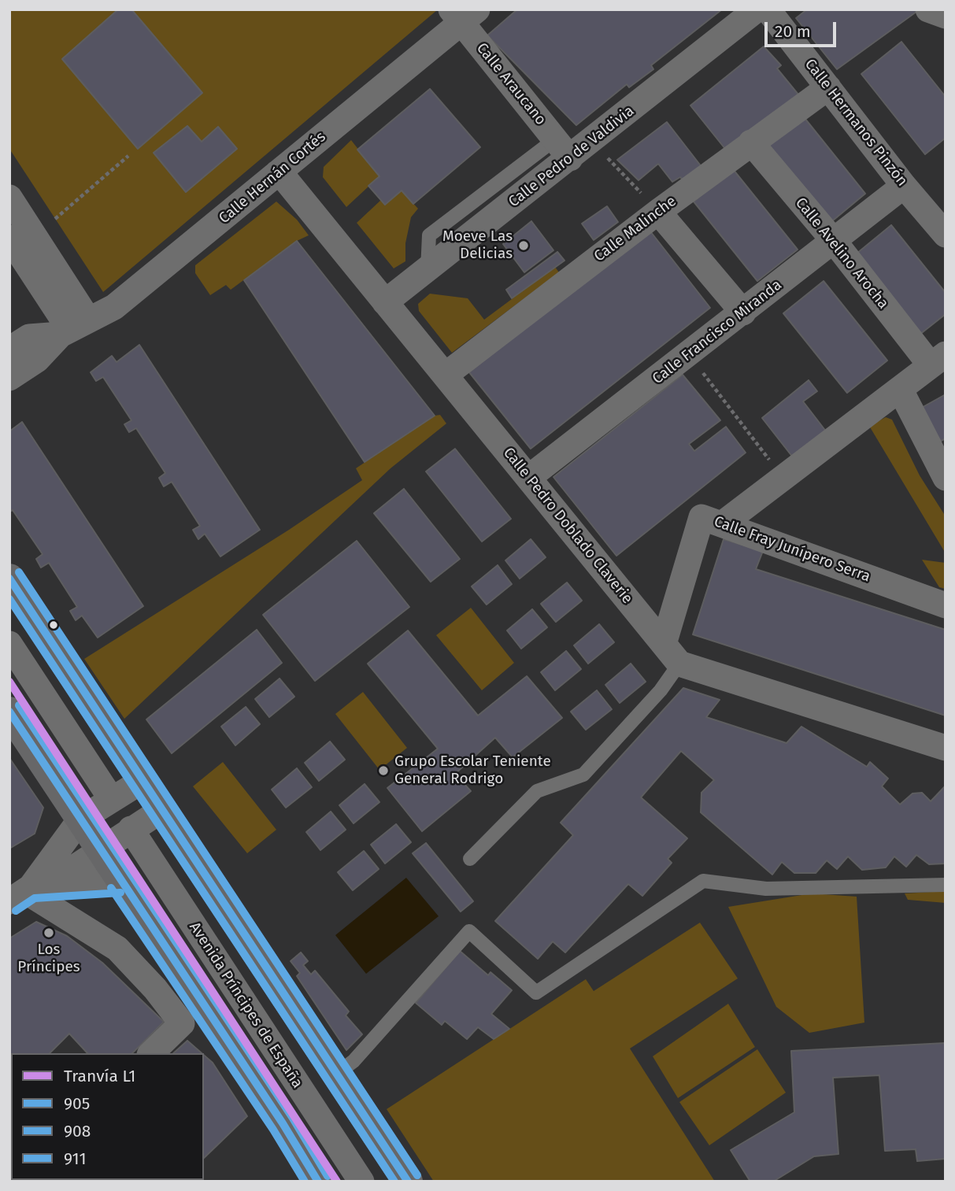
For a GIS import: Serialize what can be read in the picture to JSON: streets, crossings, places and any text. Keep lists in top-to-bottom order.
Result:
{
  "streets": {
    "street": [
      "Calle Araucano",
      "Calle Hermanos Pinzón",
      "Calle Pedro de Valdivia",
      "Calle Hernán Cortés",
      "Calle Malinche",
      "Calle Avelino Arocha",
      "Calle Francisco Miranda",
      "Calle Pedro Doblado Claverie",
      "Calle Fray Junípero Serra",
      "Avenida Príncipes de España"
    ]
  },
  "crossings": [
    ["Calle Araucano", "Calle Pedro de Valdivia"],
    ["Calle Araucano", "Calle Hernán Cortés"],
    ["Calle Hermanos Pinzón", "Calle Malinche"],
    ["Calle Hermanos Pinzón", "Calle Francisco Miranda"],
    ["Calle Pedro de Valdivia", "Calle Pedro Doblado Claverie"],
    ["Calle Hernán Cortés", "Calle Pedro Doblado Claverie"],
    ["Calle Malinche", "Calle Avelino Arocha"],
    ["Calle Malinche", "Calle Pedro Doblado Claverie"],
    ["Calle Avelino Arocha", "Calle Francisco Miranda"],
    ["Calle Francisco Miranda", "Calle Pedro Doblado Claverie"],
    ["Calle Pedro Doblado Claverie", "Calle Fray Junípero Serra"]
  ],
  "places": ["Moeve Las Delicias", "Grupo Escolar Teniente General Rodrigo", "Los Príncipes"],
  "lines": [
    "transit line 911",
    "transit line 905",
    "transit line 908",
    "tram line L1"
  ],
  "legend": [
    "Tranvía L1",
    "905",
    "908",
    "911"
  ],
  "scale_bar": "20 m"
}
